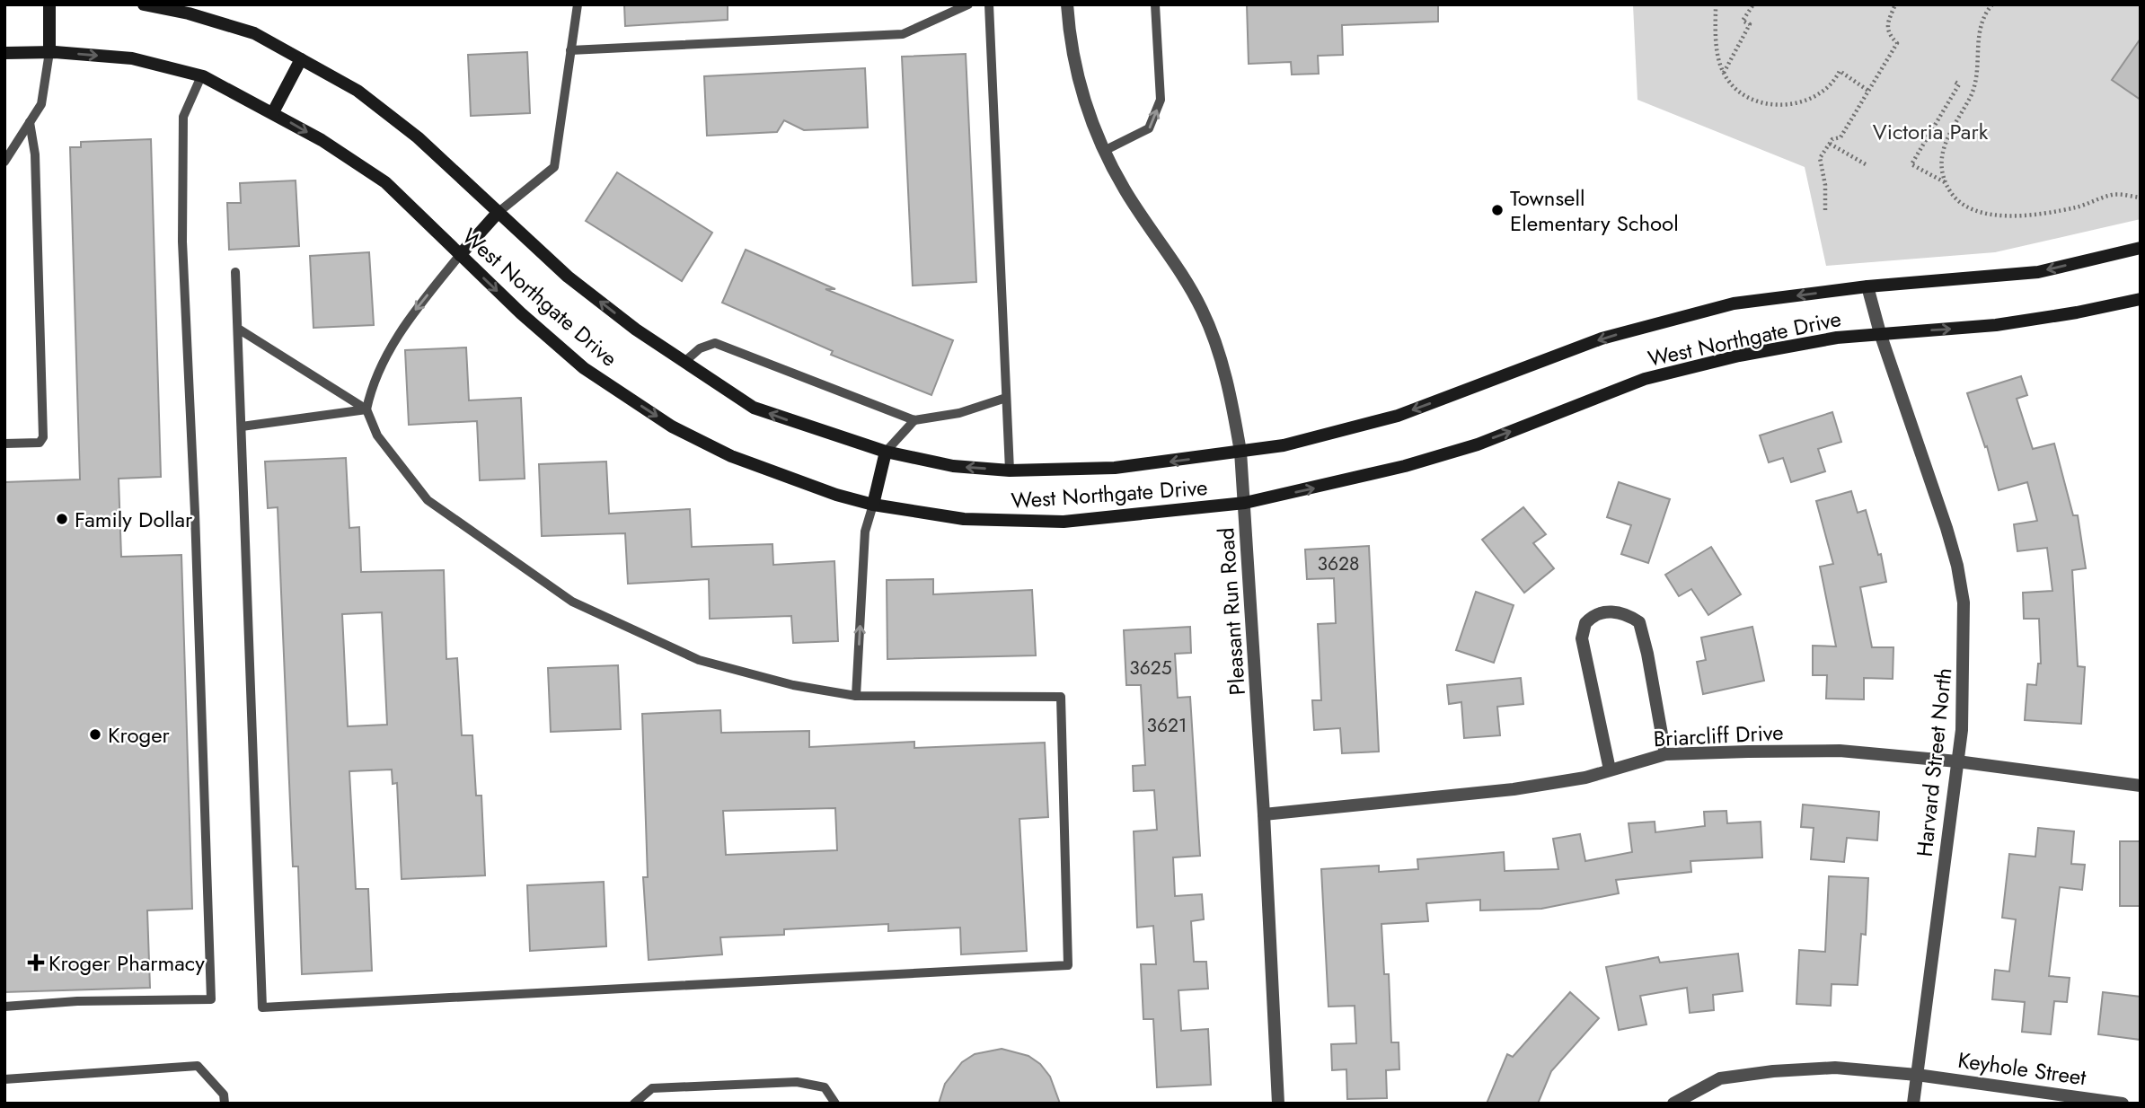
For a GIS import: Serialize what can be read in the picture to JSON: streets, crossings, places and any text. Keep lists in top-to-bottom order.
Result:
{
  "streets": {
    "main road": ["West Northgate Drive"],
    "street": [
      "Pleasant Run Road",
      "Briarcliff Drive",
      "Harvard Street North",
      "Keyhole Street"
    ]
  },
  "crossings": [
    ["West Northgate Drive", "Pleasant Run Road"],
    ["West Northgate Drive", "Harvard Street North"],
    ["Pleasant Run Road", "Briarcliff Drive"],
    ["Briarcliff Drive", "Harvard Street North"],
    ["Harvard Street North", "Keyhole Street"]
  ],
  "parks": ["Victoria Park"],
  "places": {
    "other": ["Townsell Elementary School", "Family Dollar", "Kroger"],
    "health": ["Kroger Pharmacy"]
  },
  "house_numbers": ["3628", "3625", "3621"]
}
